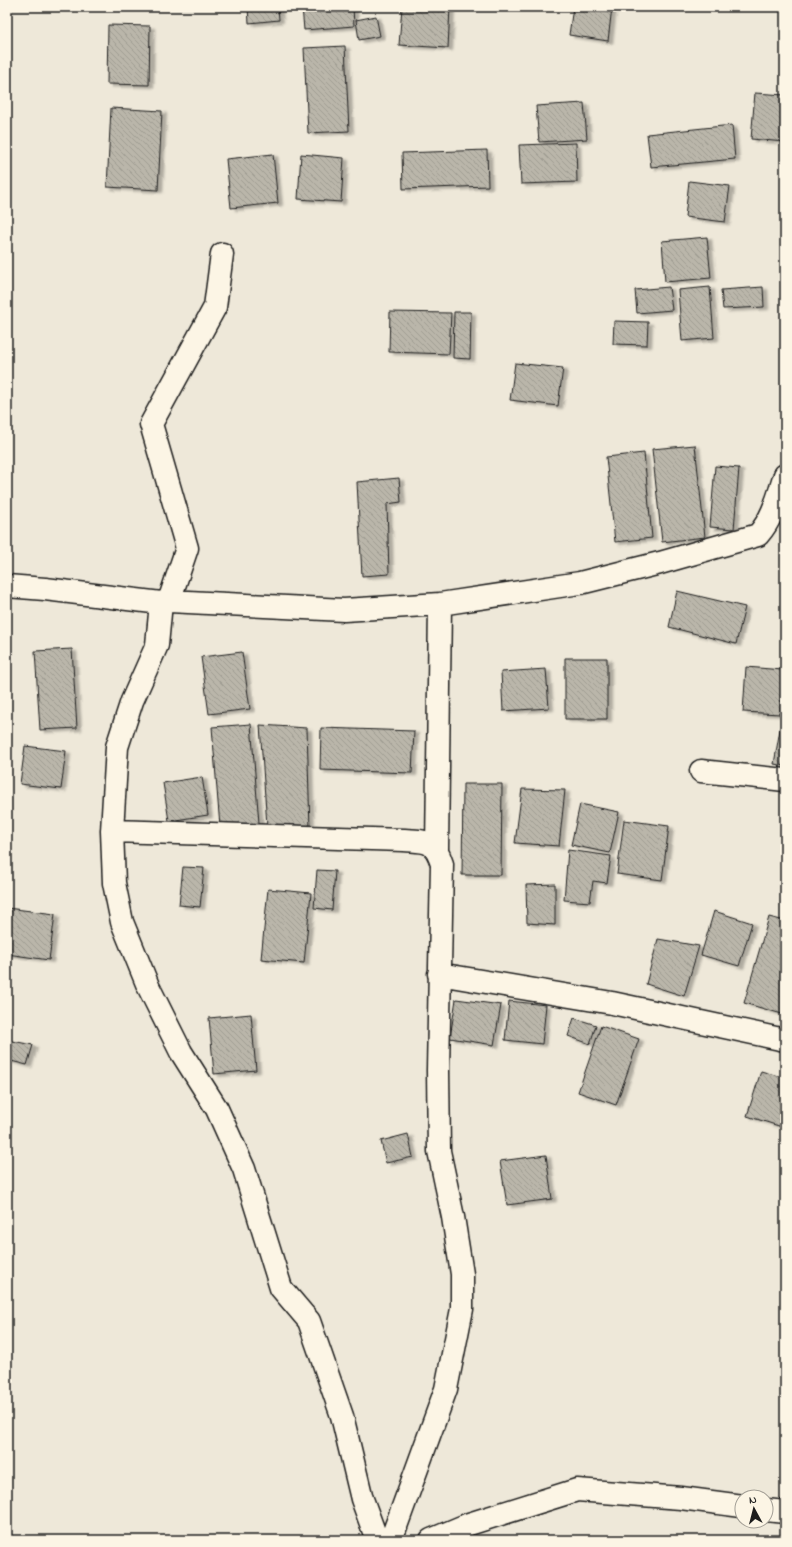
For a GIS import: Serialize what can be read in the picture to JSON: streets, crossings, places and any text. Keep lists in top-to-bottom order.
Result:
{
  "north": "top"
}
